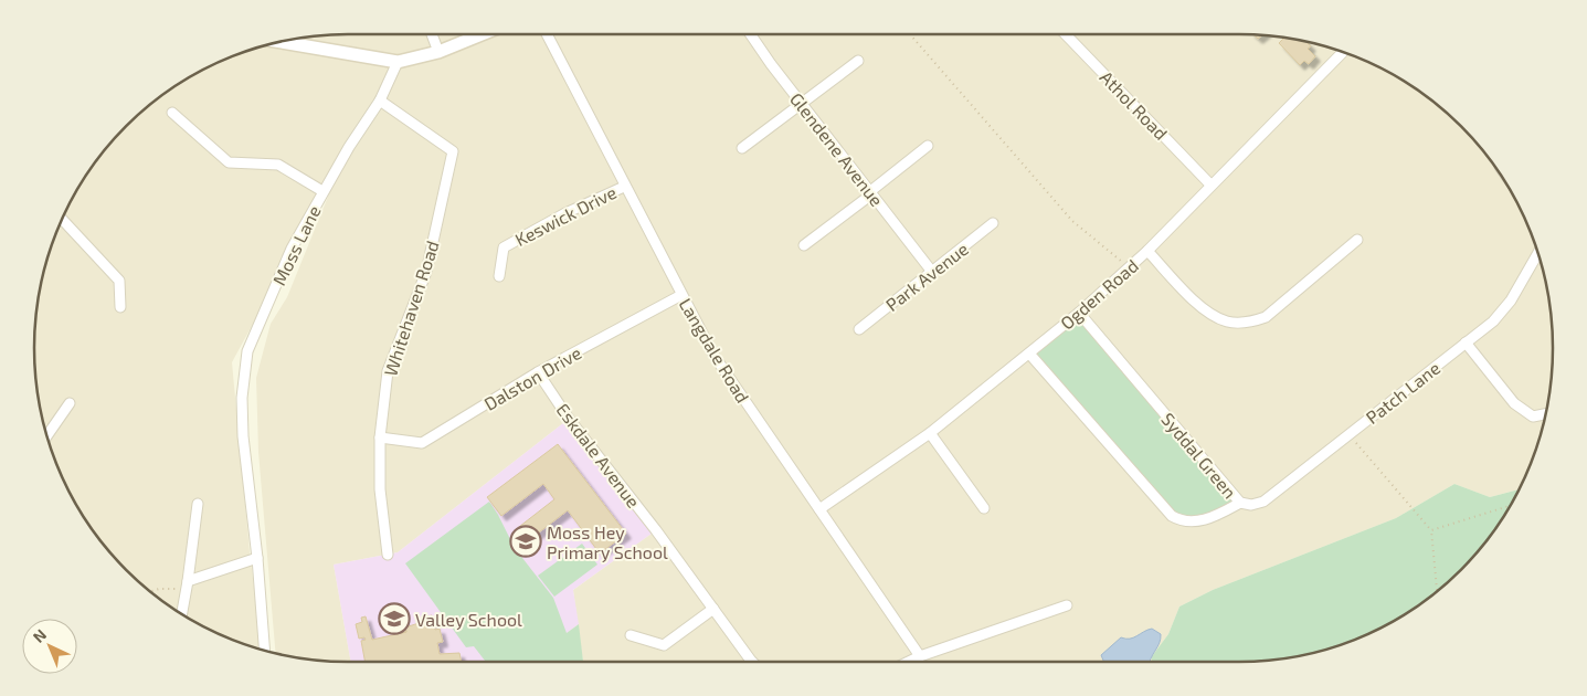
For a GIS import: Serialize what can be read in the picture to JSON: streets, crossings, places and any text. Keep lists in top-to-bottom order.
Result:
{
  "streets": {
    "street": [
      "Athol Road",
      "Glendene Avenue",
      "Keswick Drive",
      "Moss Lane",
      "Park Avenue",
      "Ogden Road",
      "Whitehaven Road",
      "Langdale Road",
      "Dalston Drive",
      "Patch Lane",
      "Eskdale Avenue",
      "Syddal Green"
    ]
  },
  "crossings": [
    ["Athol Road", "Ogden Road"],
    ["Glendene Avenue", "Park Avenue"],
    ["Keswick Drive", "Langdale Road"],
    ["Moss Lane", "Whitehaven Road"],
    ["Ogden Road", "Langdale Road"],
    ["Ogden Road", "Syddal Green"],
    ["Whitehaven Road", "Dalston Drive"],
    ["Langdale Road", "Dalston Drive"],
    ["Dalston Drive", "Eskdale Avenue"],
    ["Patch Lane", "Syddal Green"]
  ],
  "places": {
    "school or university": ["Moss Hey Primary School", "Valley School"]
  },
  "north": "top left"
}
